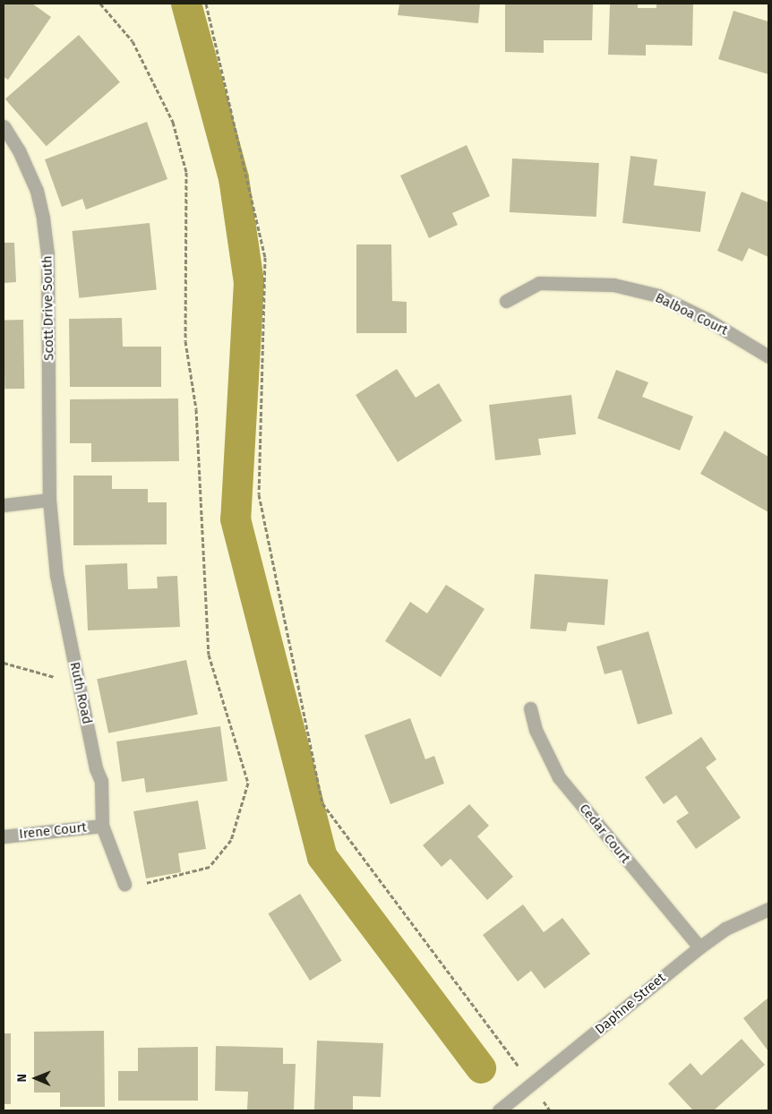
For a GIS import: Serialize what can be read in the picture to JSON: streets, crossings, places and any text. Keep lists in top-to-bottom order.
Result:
{
  "streets": {
    "street": [
      "Scott Drive South",
      "Balboa Court",
      "Ruth Road",
      "Irene Court",
      "Cedar Court",
      "Daphne Street"
    ]
  },
  "crossings": [
    ["Scott Drive South", "Ruth Road"],
    ["Ruth Road", "Irene Court"],
    ["Cedar Court", "Daphne Street"]
  ],
  "north": "left"
}
